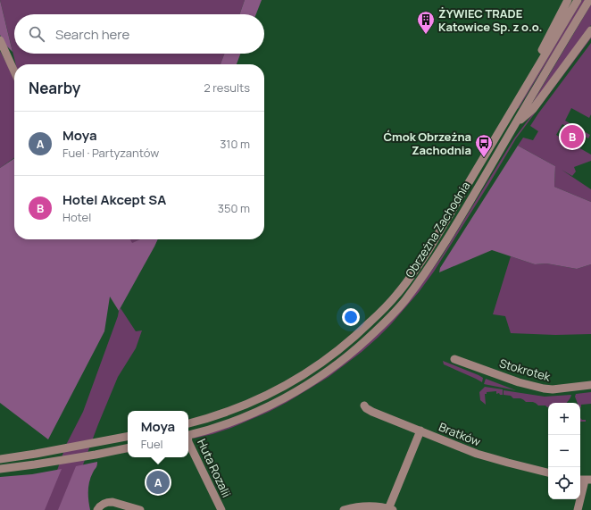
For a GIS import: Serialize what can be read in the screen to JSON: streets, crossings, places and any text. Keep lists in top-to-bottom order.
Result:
{
  "streets": {
    "street": [
      "Obrzeżna Zachodnia",
      "Stokrotek",
      "Bratków",
      "Huta Rozalii"
    ]
  },
  "places": {
    "building": ["ŻYWIEC TRADE Katowice Sp. z o.o."],
    "bus stop": ["Ćmok Obrzeżna Zachodnia"]
  },
  "page": {
    "search": "Search here",
    "heading": ["Nearby", "2 results"],
    "list": [
      {
        "mark": "A",
        "name": "Moya",
        "note": "Fuel · Partyzantów",
        "value": "310 m"
      },
      {
        "mark": "B",
        "name": "Hotel Akcept SA",
        "note": "Hotel",
        "value": "350 m"
      }
    ],
    "pins": ["B", "A"],
    "map_buttons": ["+", "−"],
    "popup": ["Moya", "Fuel"]
  }
}
